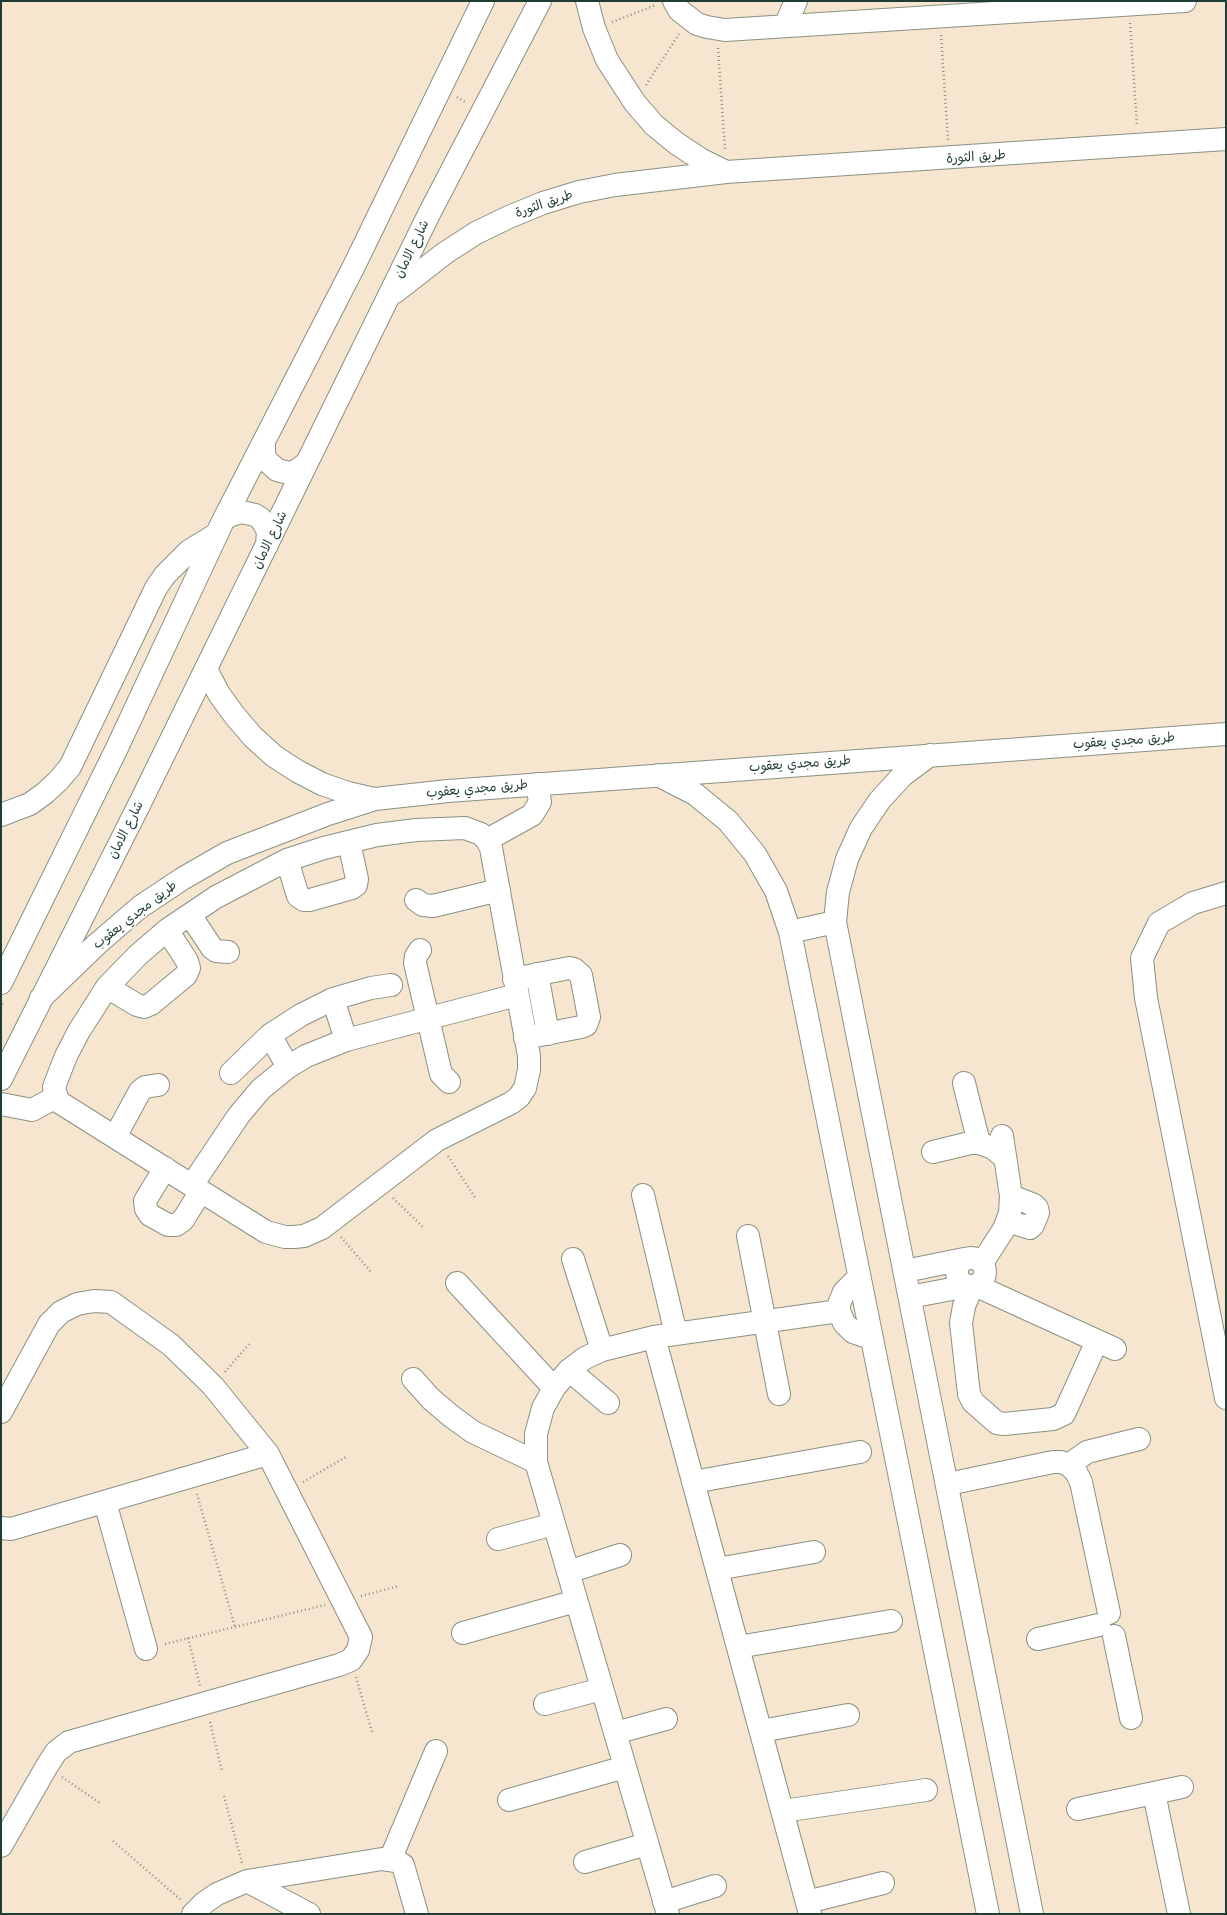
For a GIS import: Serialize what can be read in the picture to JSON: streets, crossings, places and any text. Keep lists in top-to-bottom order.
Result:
{
  "streets": {
    "street": ["طريق الثورة", "شارع الامان", "طريق مجدي يعقوب"]
  },
  "crossings": [
    ["طريق الثورة", "شارع الامان"],
    ["شارع الامان", "طريق مجدي يعقوب"]
  ]
}
